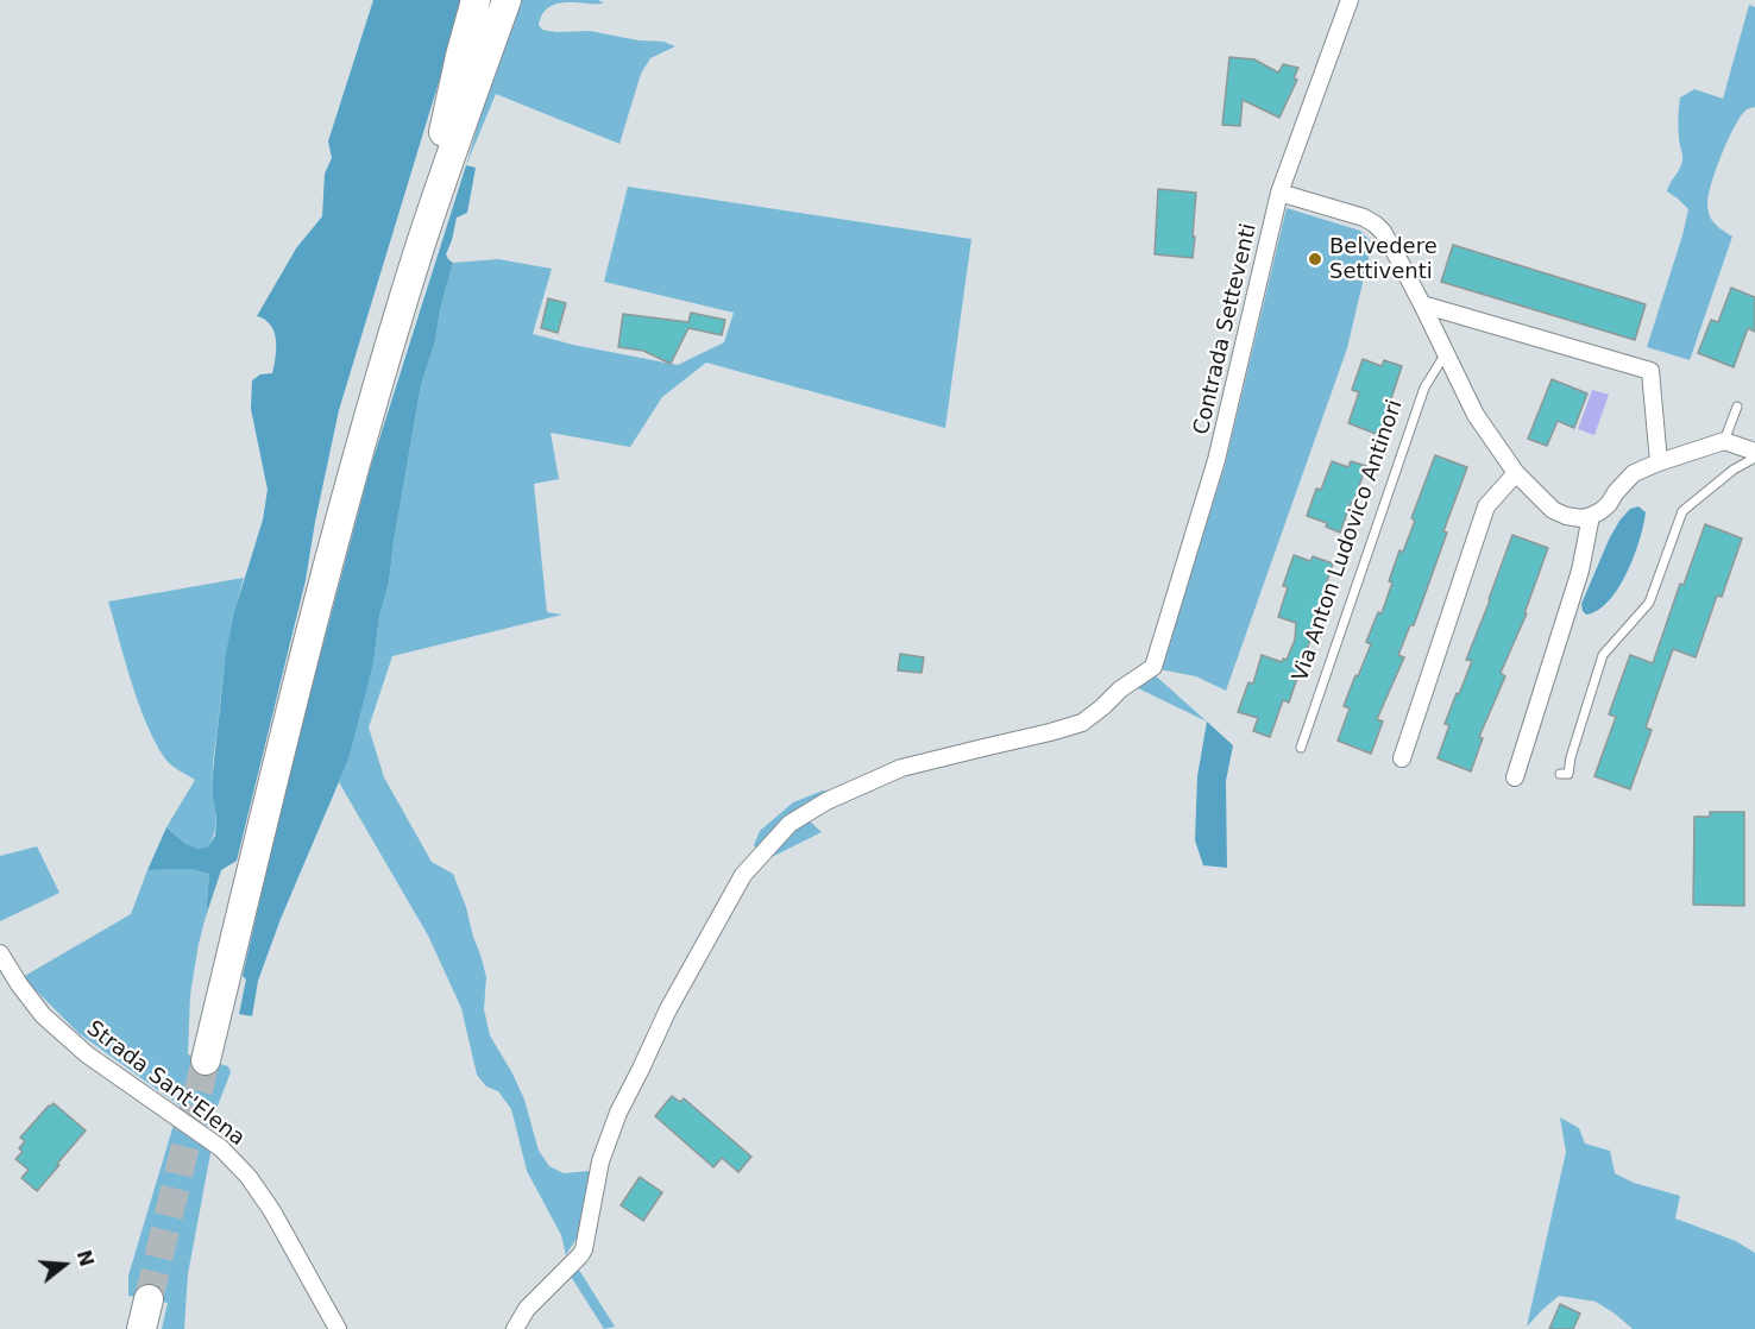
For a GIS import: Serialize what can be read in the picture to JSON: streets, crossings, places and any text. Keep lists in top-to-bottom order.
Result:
{
  "streets": {
    "street": ["Contrada Setteventi", "Strada Sant'Elena"],
    "lane": ["Via Anton Ludovico Antinori"]
  },
  "places": ["Belvedere Settiventi"],
  "north": "right"
}
